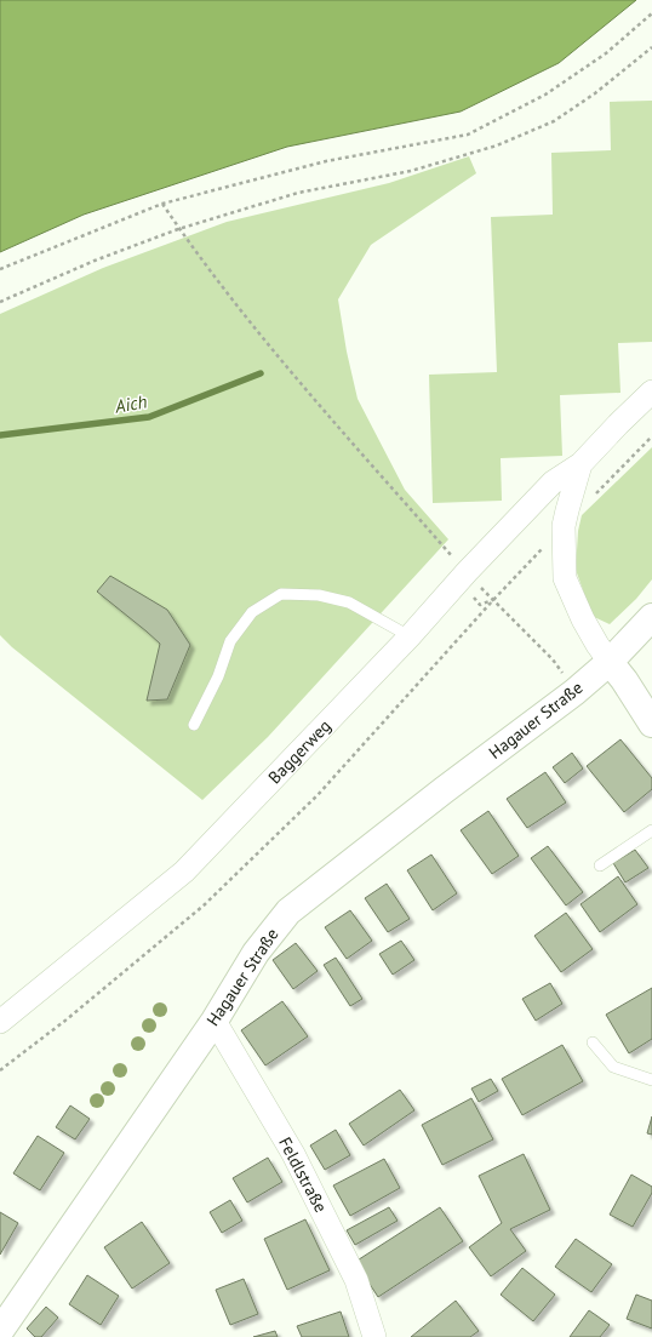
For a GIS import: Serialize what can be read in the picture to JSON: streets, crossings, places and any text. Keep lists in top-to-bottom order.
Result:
{
  "streets": {
    "street": ["Hagauer Straße", "Baggerweg", "Feldlstraße"]
  },
  "crossings": [
    ["Hagauer Straße", "Baggerweg"],
    ["Hagauer Straße", "Feldlstraße"]
  ],
  "water": ["Aich"]
}
